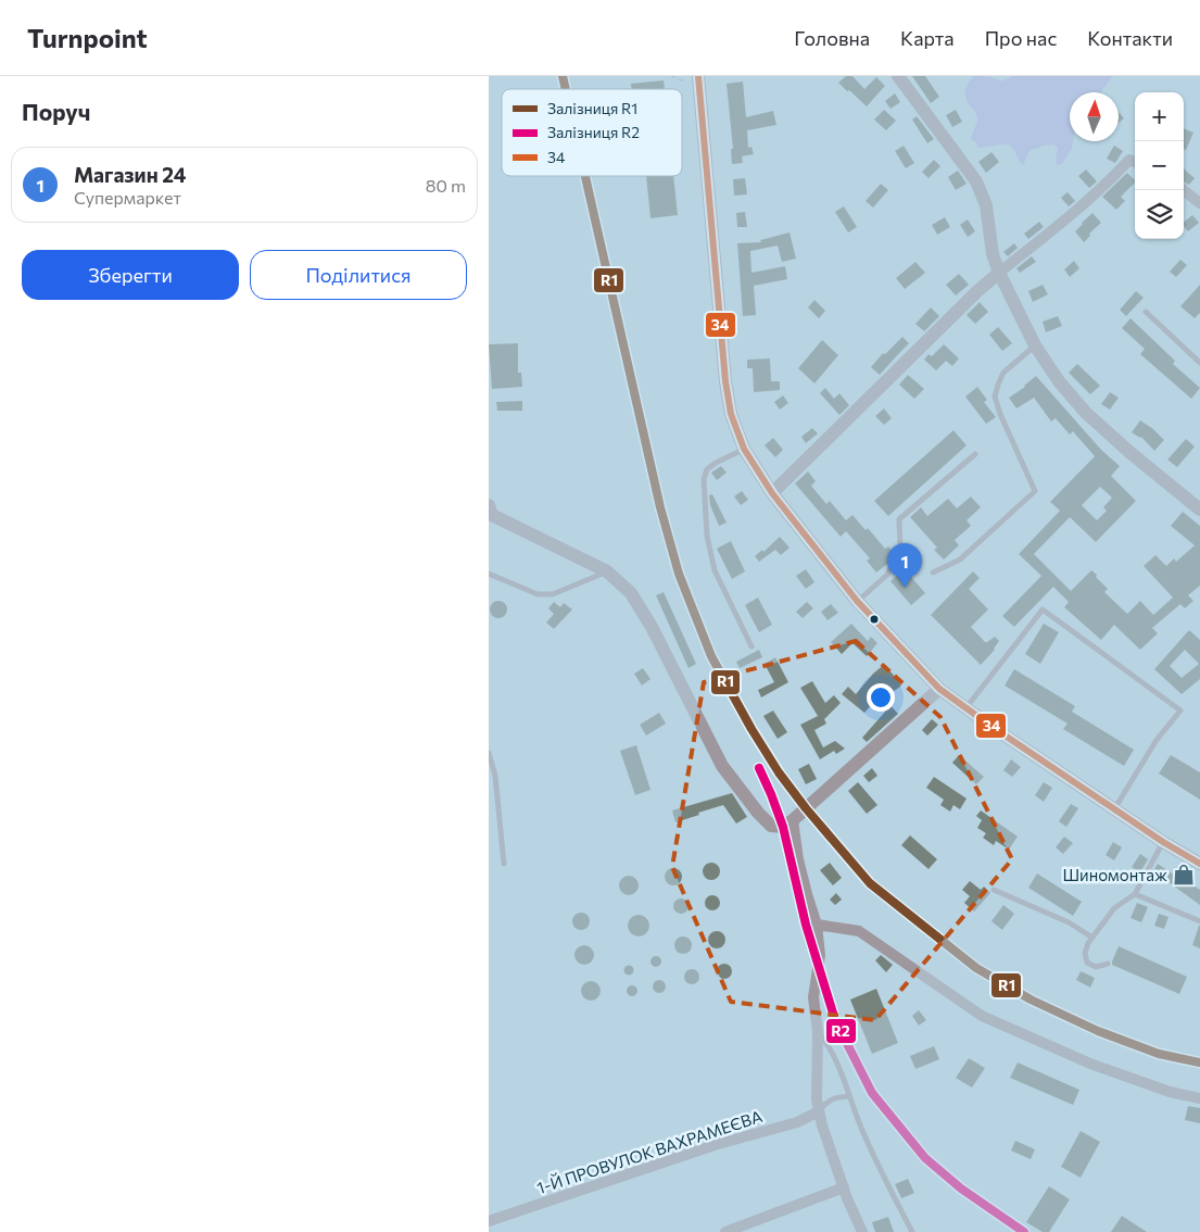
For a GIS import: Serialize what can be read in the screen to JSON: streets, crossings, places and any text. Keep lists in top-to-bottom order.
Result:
{
  "streets": {
    "street": ["1-Й ПРОВУЛОК ВАХРАМЕЄВА"]
  },
  "places": {
    "shop": ["Шиномонтаж"]
  },
  "lines": ["rail line R1", "transit line 34", "rail line R2"],
  "legend": ["Залізниця R1", "Залізниця R2", "34"],
  "north": "top",
  "page": {
    "header": "Turnpoint",
    "nav": [
      "Головна",
      "Карта",
      "Про нас",
      "Контакти"
    ],
    "heading": "Поруч",
    "map_buttons": ["+", "−"],
    "list": [
      {
        "mark": "1",
        "name": "Магазин 24",
        "note": "Супермаркет",
        "value": "80 m"
      }
    ],
    "buttons": ["Зберегти", "Поділитися"],
    "pins": "1"
  }
}
